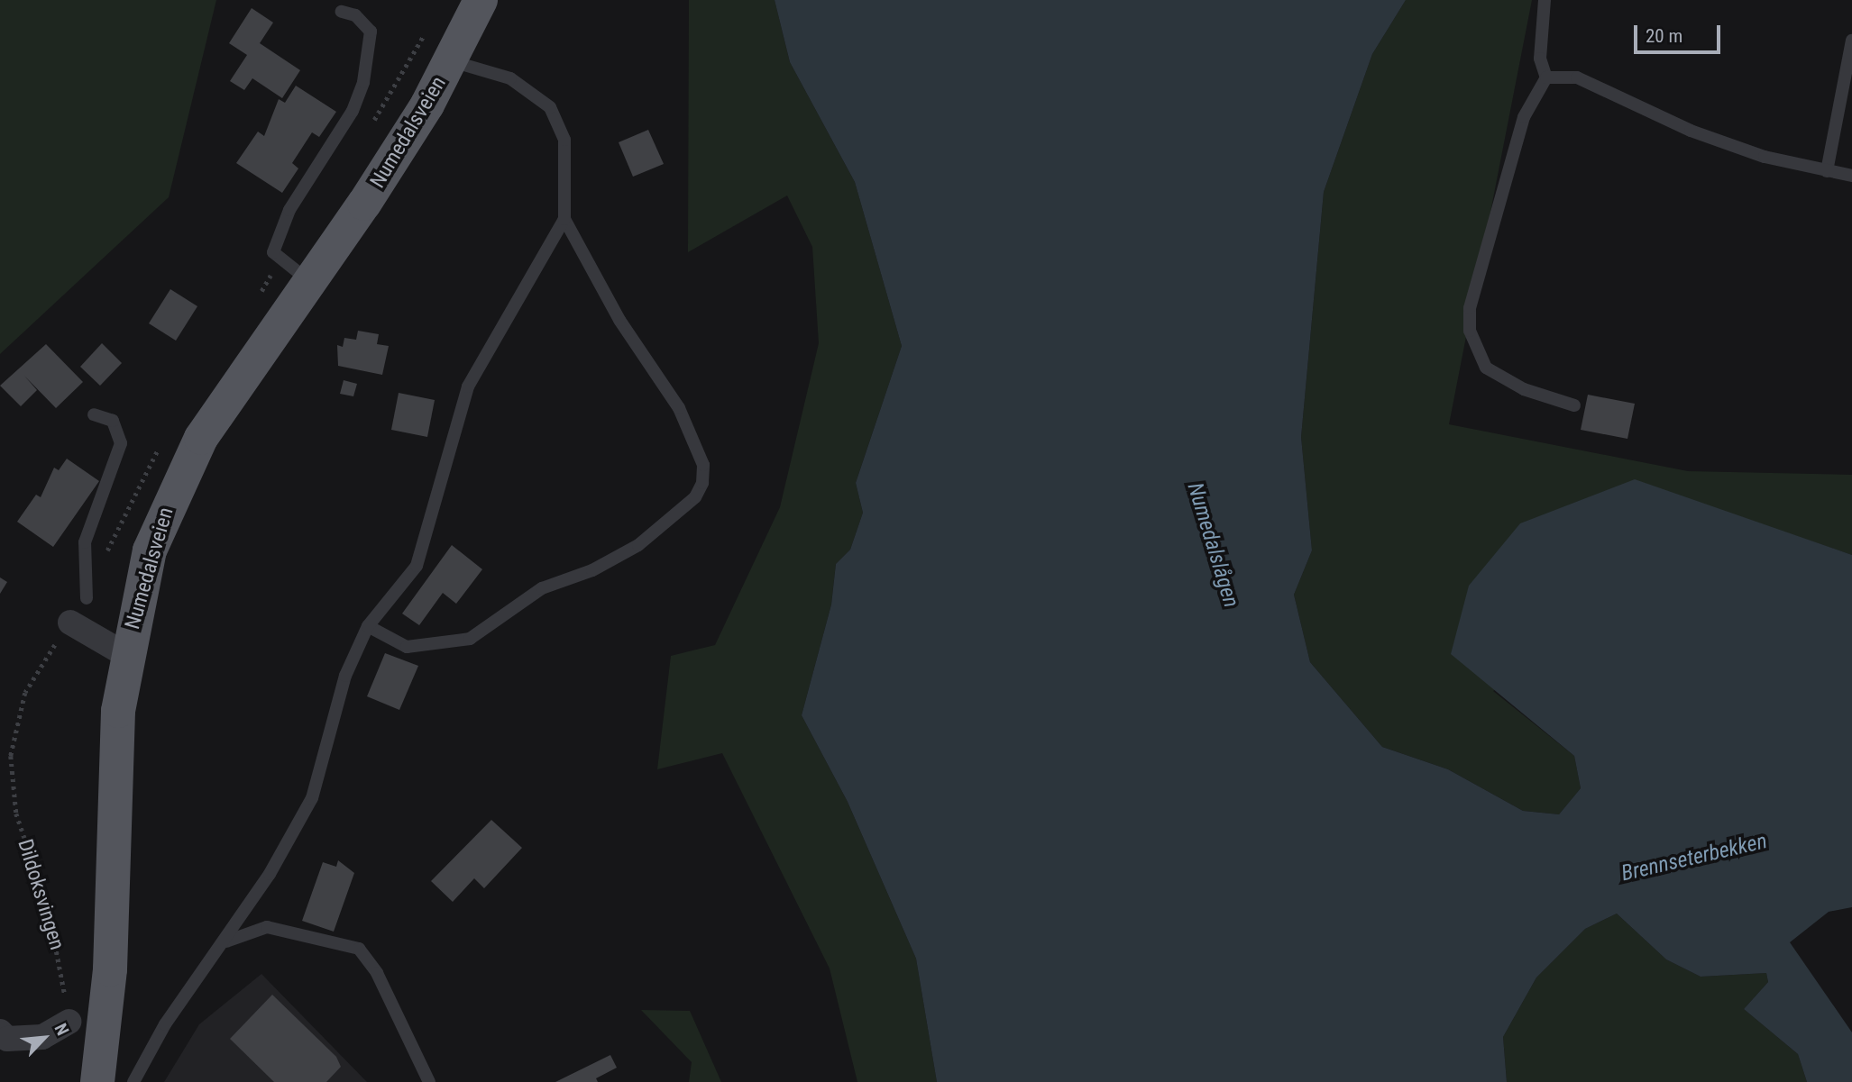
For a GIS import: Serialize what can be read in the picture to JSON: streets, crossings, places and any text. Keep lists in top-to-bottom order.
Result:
{
  "streets": {
    "main road": ["Numedalsveien"],
    "path": ["Dildoksvingen"]
  },
  "water": ["Numedalslågen", "Brennseterbekken"],
  "scale_bar": "20 m",
  "north": "top right"
}
